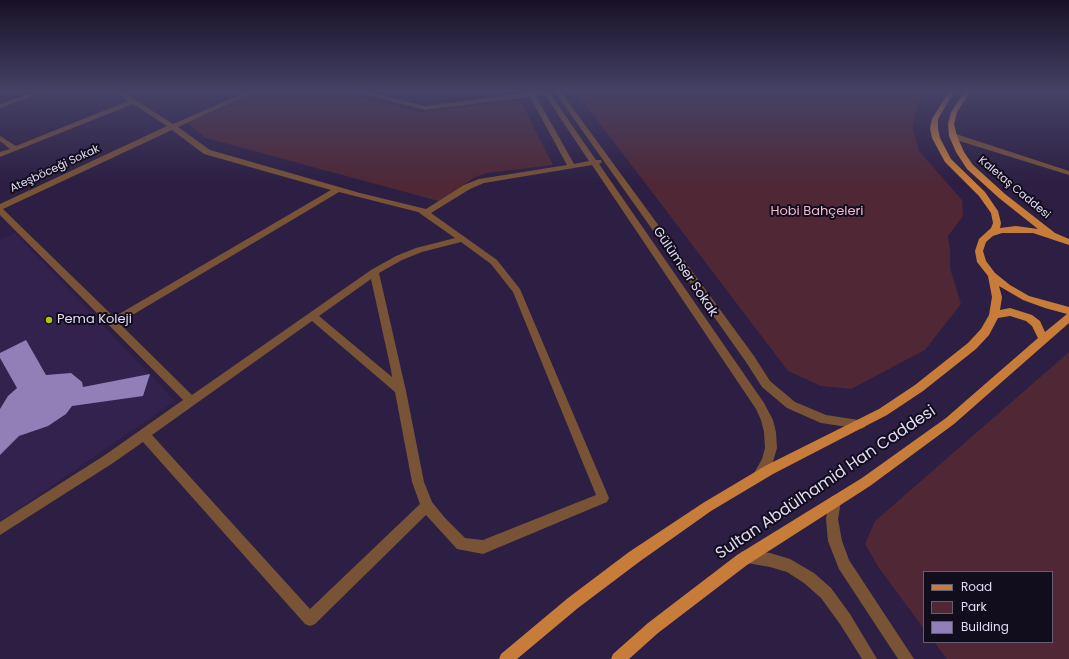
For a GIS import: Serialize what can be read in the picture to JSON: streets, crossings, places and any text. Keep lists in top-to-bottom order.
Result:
{
  "streets": {
    "main road": ["Kaletaş Caddesi", "Sultan Abdülhamid Han Caddesi"],
    "street": ["Ateşböceği Sokak", "Gülümser Sokak"]
  },
  "crossings": [
    ["Kaletaş Caddesi", "Sultan Abdülhamid Han Caddesi"],
    ["Gülümser Sokak", "Sultan Abdülhamid Han Caddesi"]
  ],
  "parks": ["Hobi Bahçeleri"],
  "places": ["Pema Koleji"],
  "legend": ["Road", "Park", "Building"]
}
